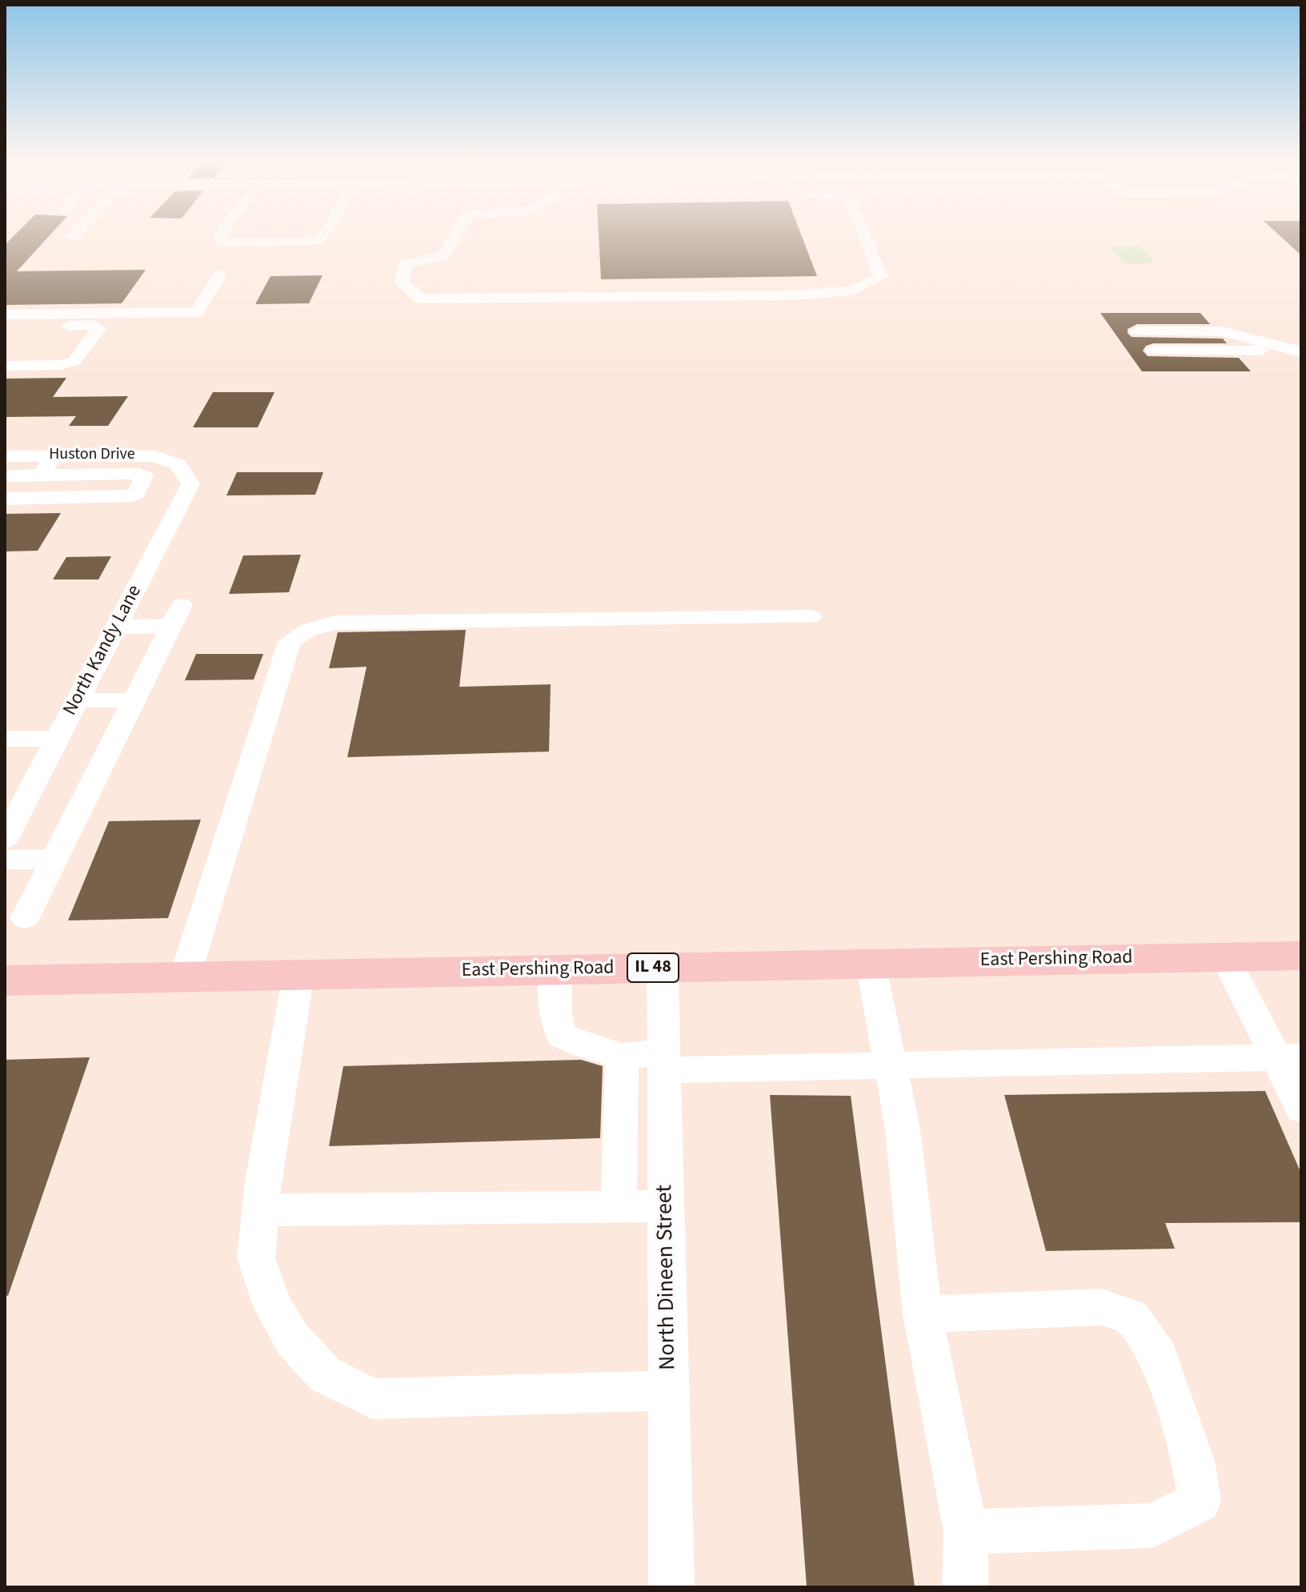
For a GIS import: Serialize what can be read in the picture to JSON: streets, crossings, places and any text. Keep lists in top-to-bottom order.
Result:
{
  "streets": {
    "main road": ["East Pershing Road", "IL 48"],
    "street": ["Huston Drive", "North Kandy Lane", "North Dineen Street"]
  },
  "crossings": [
    ["Huston Drive", "North Kandy Lane"],
    ["East Pershing Road", "North Dineen Street"]
  ]
}
